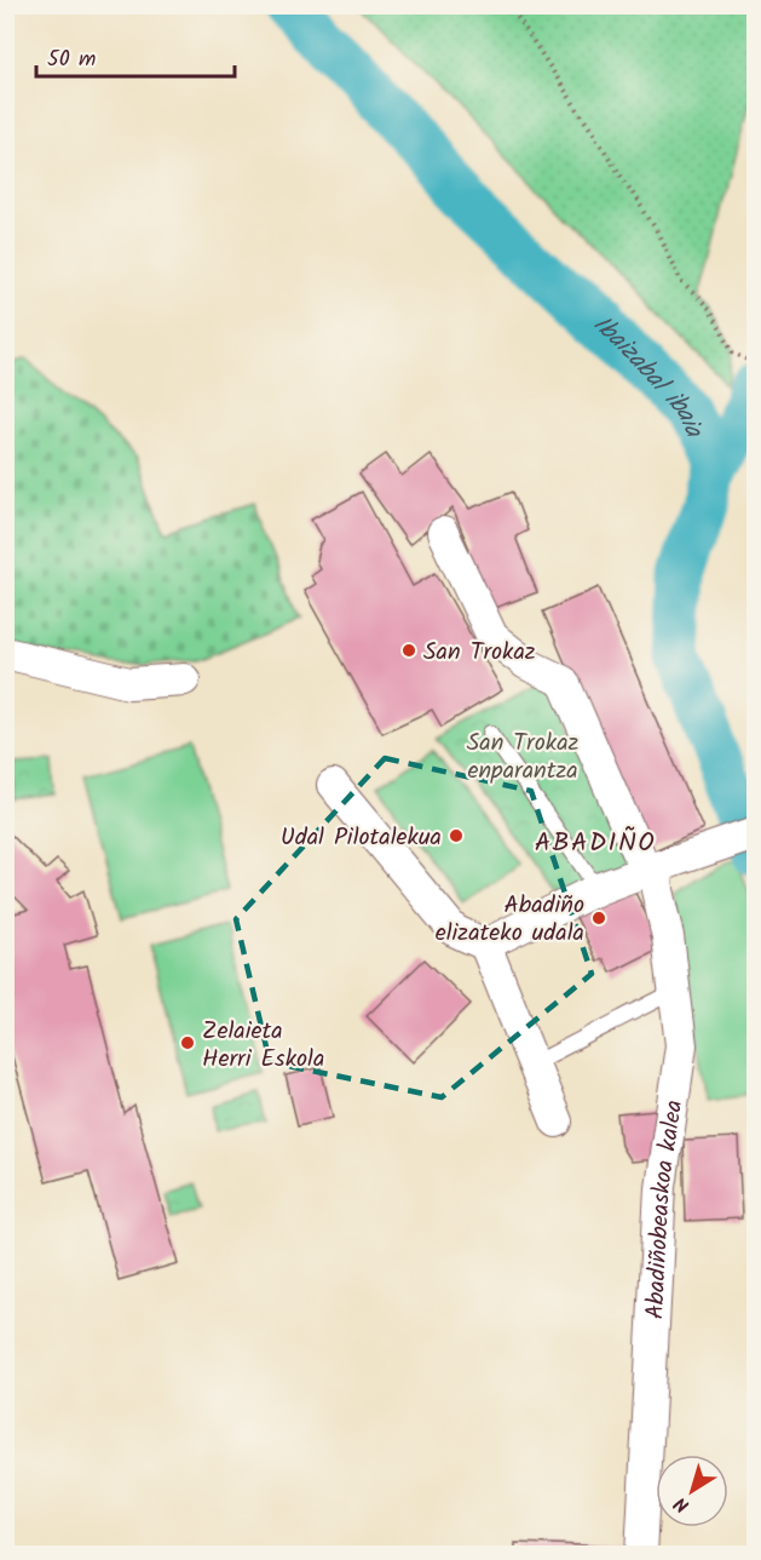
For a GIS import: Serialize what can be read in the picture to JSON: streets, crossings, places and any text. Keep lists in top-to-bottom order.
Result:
{
  "streets": {
    "street": ["Abadiñobeaskoa kalea"]
  },
  "districts": ["ABADIÑO"],
  "water": ["Ibaizabal ibaia"],
  "parks": ["San Trokaz enparantza"],
  "places": [
    "San Trokaz",
    "Udal Pilotalekua",
    "Abadiño elizateko udala",
    "Zelaieta Herri Eskola"
  ],
  "scale_bar": "50 m",
  "north": "bottom left"
}
